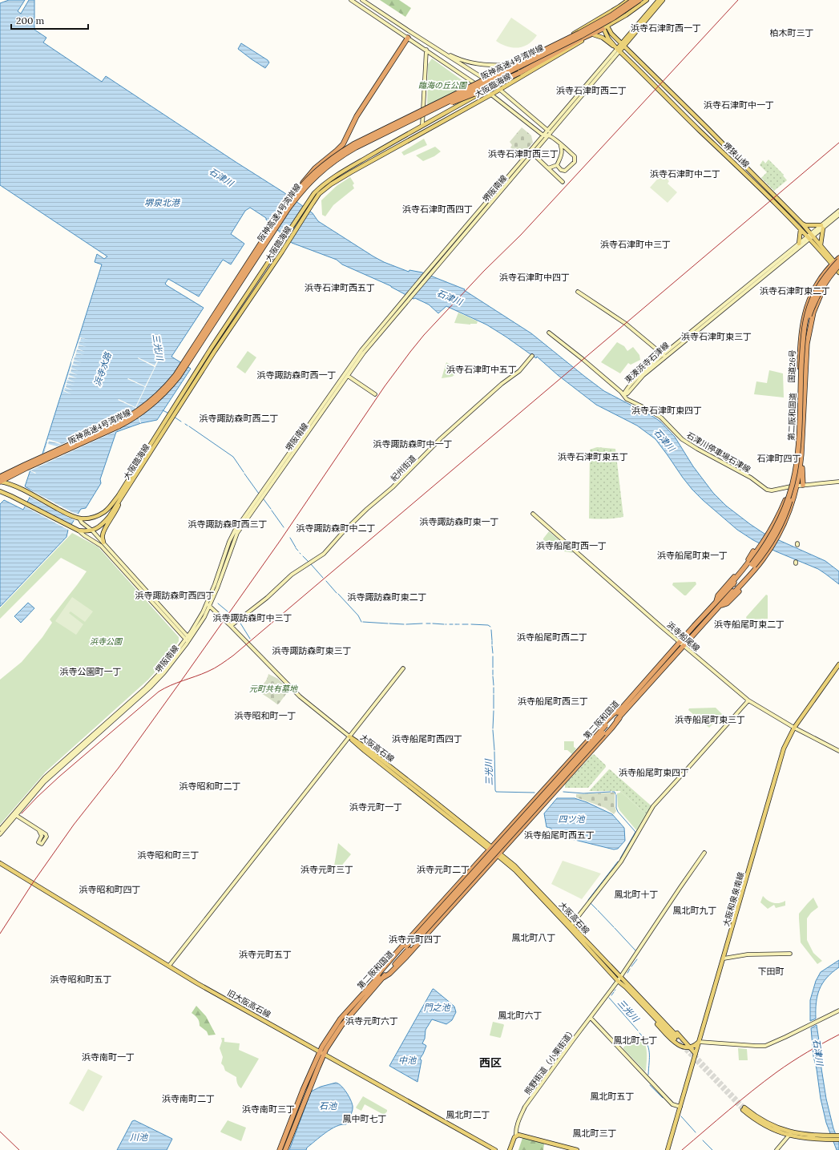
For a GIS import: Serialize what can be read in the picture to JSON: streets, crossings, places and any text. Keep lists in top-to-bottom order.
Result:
{
  "streets": {
    "highway": ["阪神高速4号湾岸線", "国道26号", "第二阪和国道"],
    "main road": [
      "大阪臨海線",
      "堺狭山線",
      "大阪高石線",
      "大阪和泉泉南線",
      "旧大阪高石線"
    ],
    "street": [
      "堺阪南線",
      "東湊浜寺石津線",
      "石津川停車場石津線",
      "紀州街道",
      "浜寺船尾線",
      "熊野街道（小栗街道）"
    ]
  },
  "crossings": [
    ["阪神高速4号湾岸線", "大阪臨海線"],
    ["大阪臨海線", "堺狭山線"],
    ["堺狭山線", "堺阪南線"],
    ["堺狭山線", "東湊浜寺石津線"],
    ["堺狭山線", "国道26号"],
    ["堺狭山線", "第二阪和国道"],
    ["東湊浜寺石津線", "石津川停車場石津線"],
    ["国道26号", "第二阪和国道"],
    ["国道26号", "石津川停車場石津線"],
    ["第二阪和国道", "浜寺船尾線"],
    ["第二阪和国道", "旧大阪高石線"],
    ["浜寺船尾線", "大阪和泉泉南線"],
    ["大阪高石線", "熊野街道（小栗街道）"]
  ],
  "districts": [
    "浜寺石津町西一丁",
    "柏木町三丁",
    "浜寺石津町西二丁",
    "浜寺石津町中一丁",
    "浜寺石津町西三丁",
    "浜寺石津町中二丁",
    "浜寺石津町西四丁",
    "浜寺石津町中三丁",
    "浜寺石津町中四丁",
    "浜寺石津町西五丁",
    "浜寺石津町東二丁",
    "浜寺石津町東三丁",
    "浜寺石津町中五丁",
    "浜寺諏訪森町西一丁",
    "浜寺石津町東四丁",
    "浜寺諏訪森町西二丁",
    "浜寺諏訪森町中一丁",
    "浜寺石津町東五丁",
    "石津町四丁",
    "浜寺諏訪森町東一丁",
    "浜寺諏訪森町西三丁",
    "浜寺諏訪森町中二丁",
    "浜寺船尾町西一丁",
    "浜寺船尾町東一丁",
    "浜寺諏訪森町西四丁",
    "浜寺諏訪森町東二丁",
    "浜寺諏訪森町中三丁",
    "浜寺船尾町東二丁",
    "浜寺船尾町西二丁",
    "浜寺諏訪森町東三丁",
    "浜寺公園町一丁",
    "浜寺船尾町西三丁",
    "浜寺昭和町一丁",
    "浜寺船尾町東三丁",
    "浜寺船尾町西四丁",
    "浜寺船尾町東四丁",
    "浜寺昭和町二丁",
    "浜寺元町一丁",
    "浜寺船尾町西五丁",
    "浜寺昭和町三丁",
    "浜寺元町三丁",
    "浜寺元町二丁",
    "浜寺昭和町四丁",
    "鳳北町十丁",
    "鳳北町九丁",
    "鳳北町八丁",
    "浜寺元町四丁",
    "浜寺元町五丁",
    "下田町",
    "浜寺昭和町五丁",
    "鳳北町六丁",
    "浜寺元町六丁",
    "鳳北町七丁",
    "浜寺南町一丁",
    "西区",
    "鳳北町五丁",
    "浜寺南町二丁",
    "浜寺南町三丁",
    "鳳北町二丁",
    "鳳中町七丁",
    "鳳北町三丁"
  ],
  "water": [
    "石津川",
    "堺泉北港",
    "三光川",
    "浜寺水路",
    "四ツ池",
    "門之池",
    "中池",
    "石池",
    "川池"
  ],
  "parks": ["臨海の丘公園", "浜寺公園", "元町共有墓地"],
  "scale_bar": "200 m"
}
